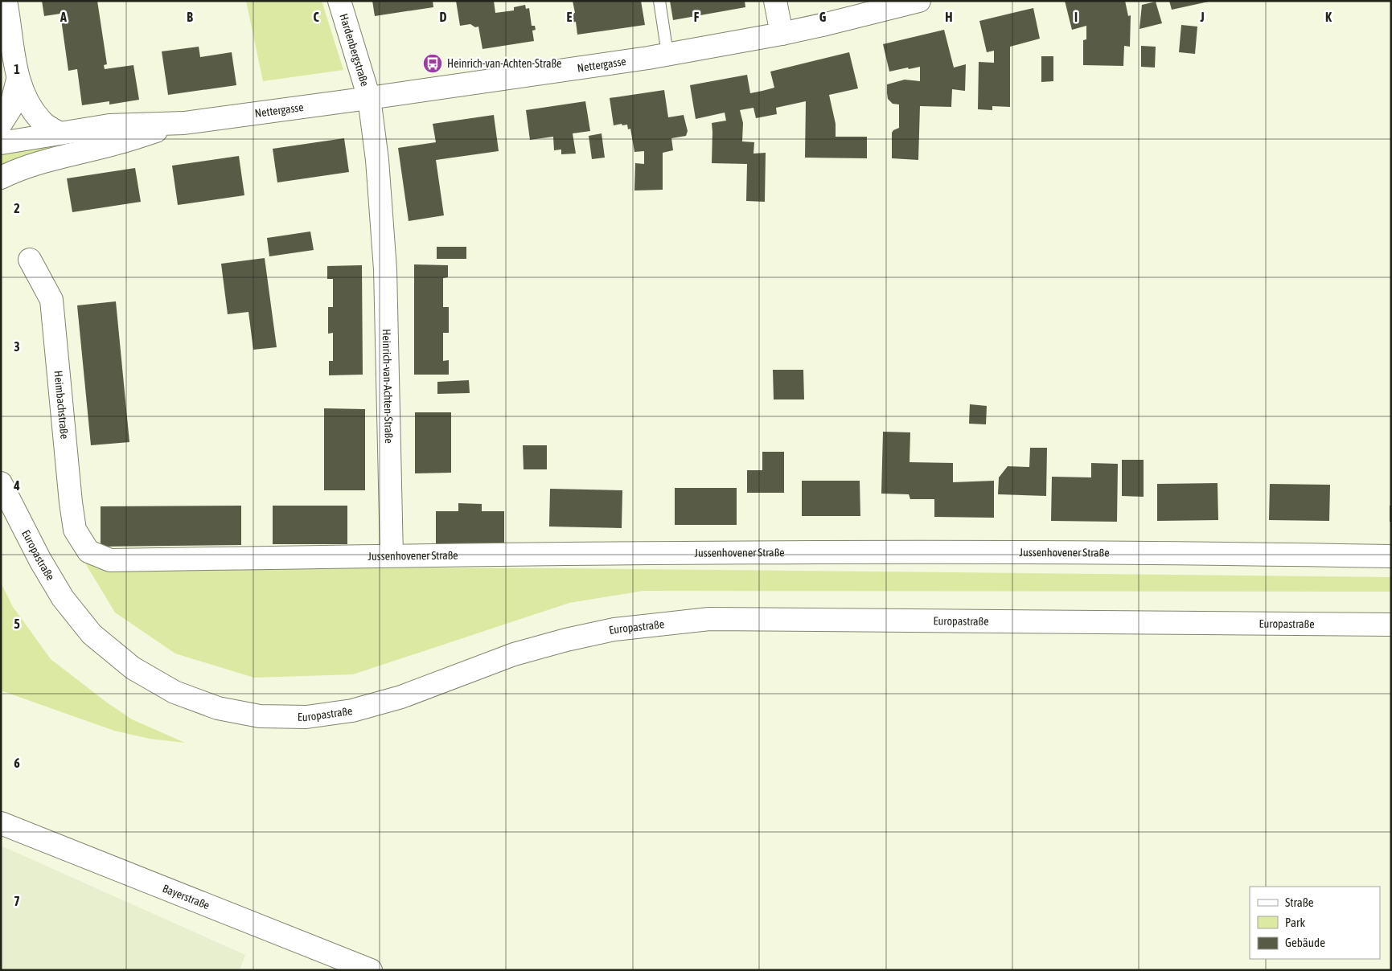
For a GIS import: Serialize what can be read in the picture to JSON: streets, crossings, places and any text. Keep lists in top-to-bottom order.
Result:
{
  "streets": {
    "street": [
      "Hardenbergstraße",
      "Nettergasse",
      "Heinrich-van-Achten-Straße",
      "Heimbachstraße",
      "Jussenhovener Straße",
      "Europastraße",
      "Bayerstraße"
    ]
  },
  "crossings": [
    ["Hardenbergstraße", "Nettergasse"],
    ["Hardenbergstraße", "Heinrich-van-Achten-Straße"],
    ["Nettergasse", "Heinrich-van-Achten-Straße"],
    ["Heinrich-van-Achten-Straße", "Jussenhovener Straße"],
    ["Heimbachstraße", "Jussenhovener Straße"]
  ],
  "places": {
    "bus stop": ["Heinrich-van-Achten-Straße"]
  },
  "legend": ["Straße", "Park", "Gebäude"],
  "grid": {
    "columns": [
      "A",
      "B",
      "C",
      "D",
      "E",
      "F",
      "G",
      "H",
      "I",
      "J",
      "K"
    ],
    "rows": [
      "1",
      "2",
      "3",
      "4",
      "5",
      "6",
      "7"
    ]
  }
}
